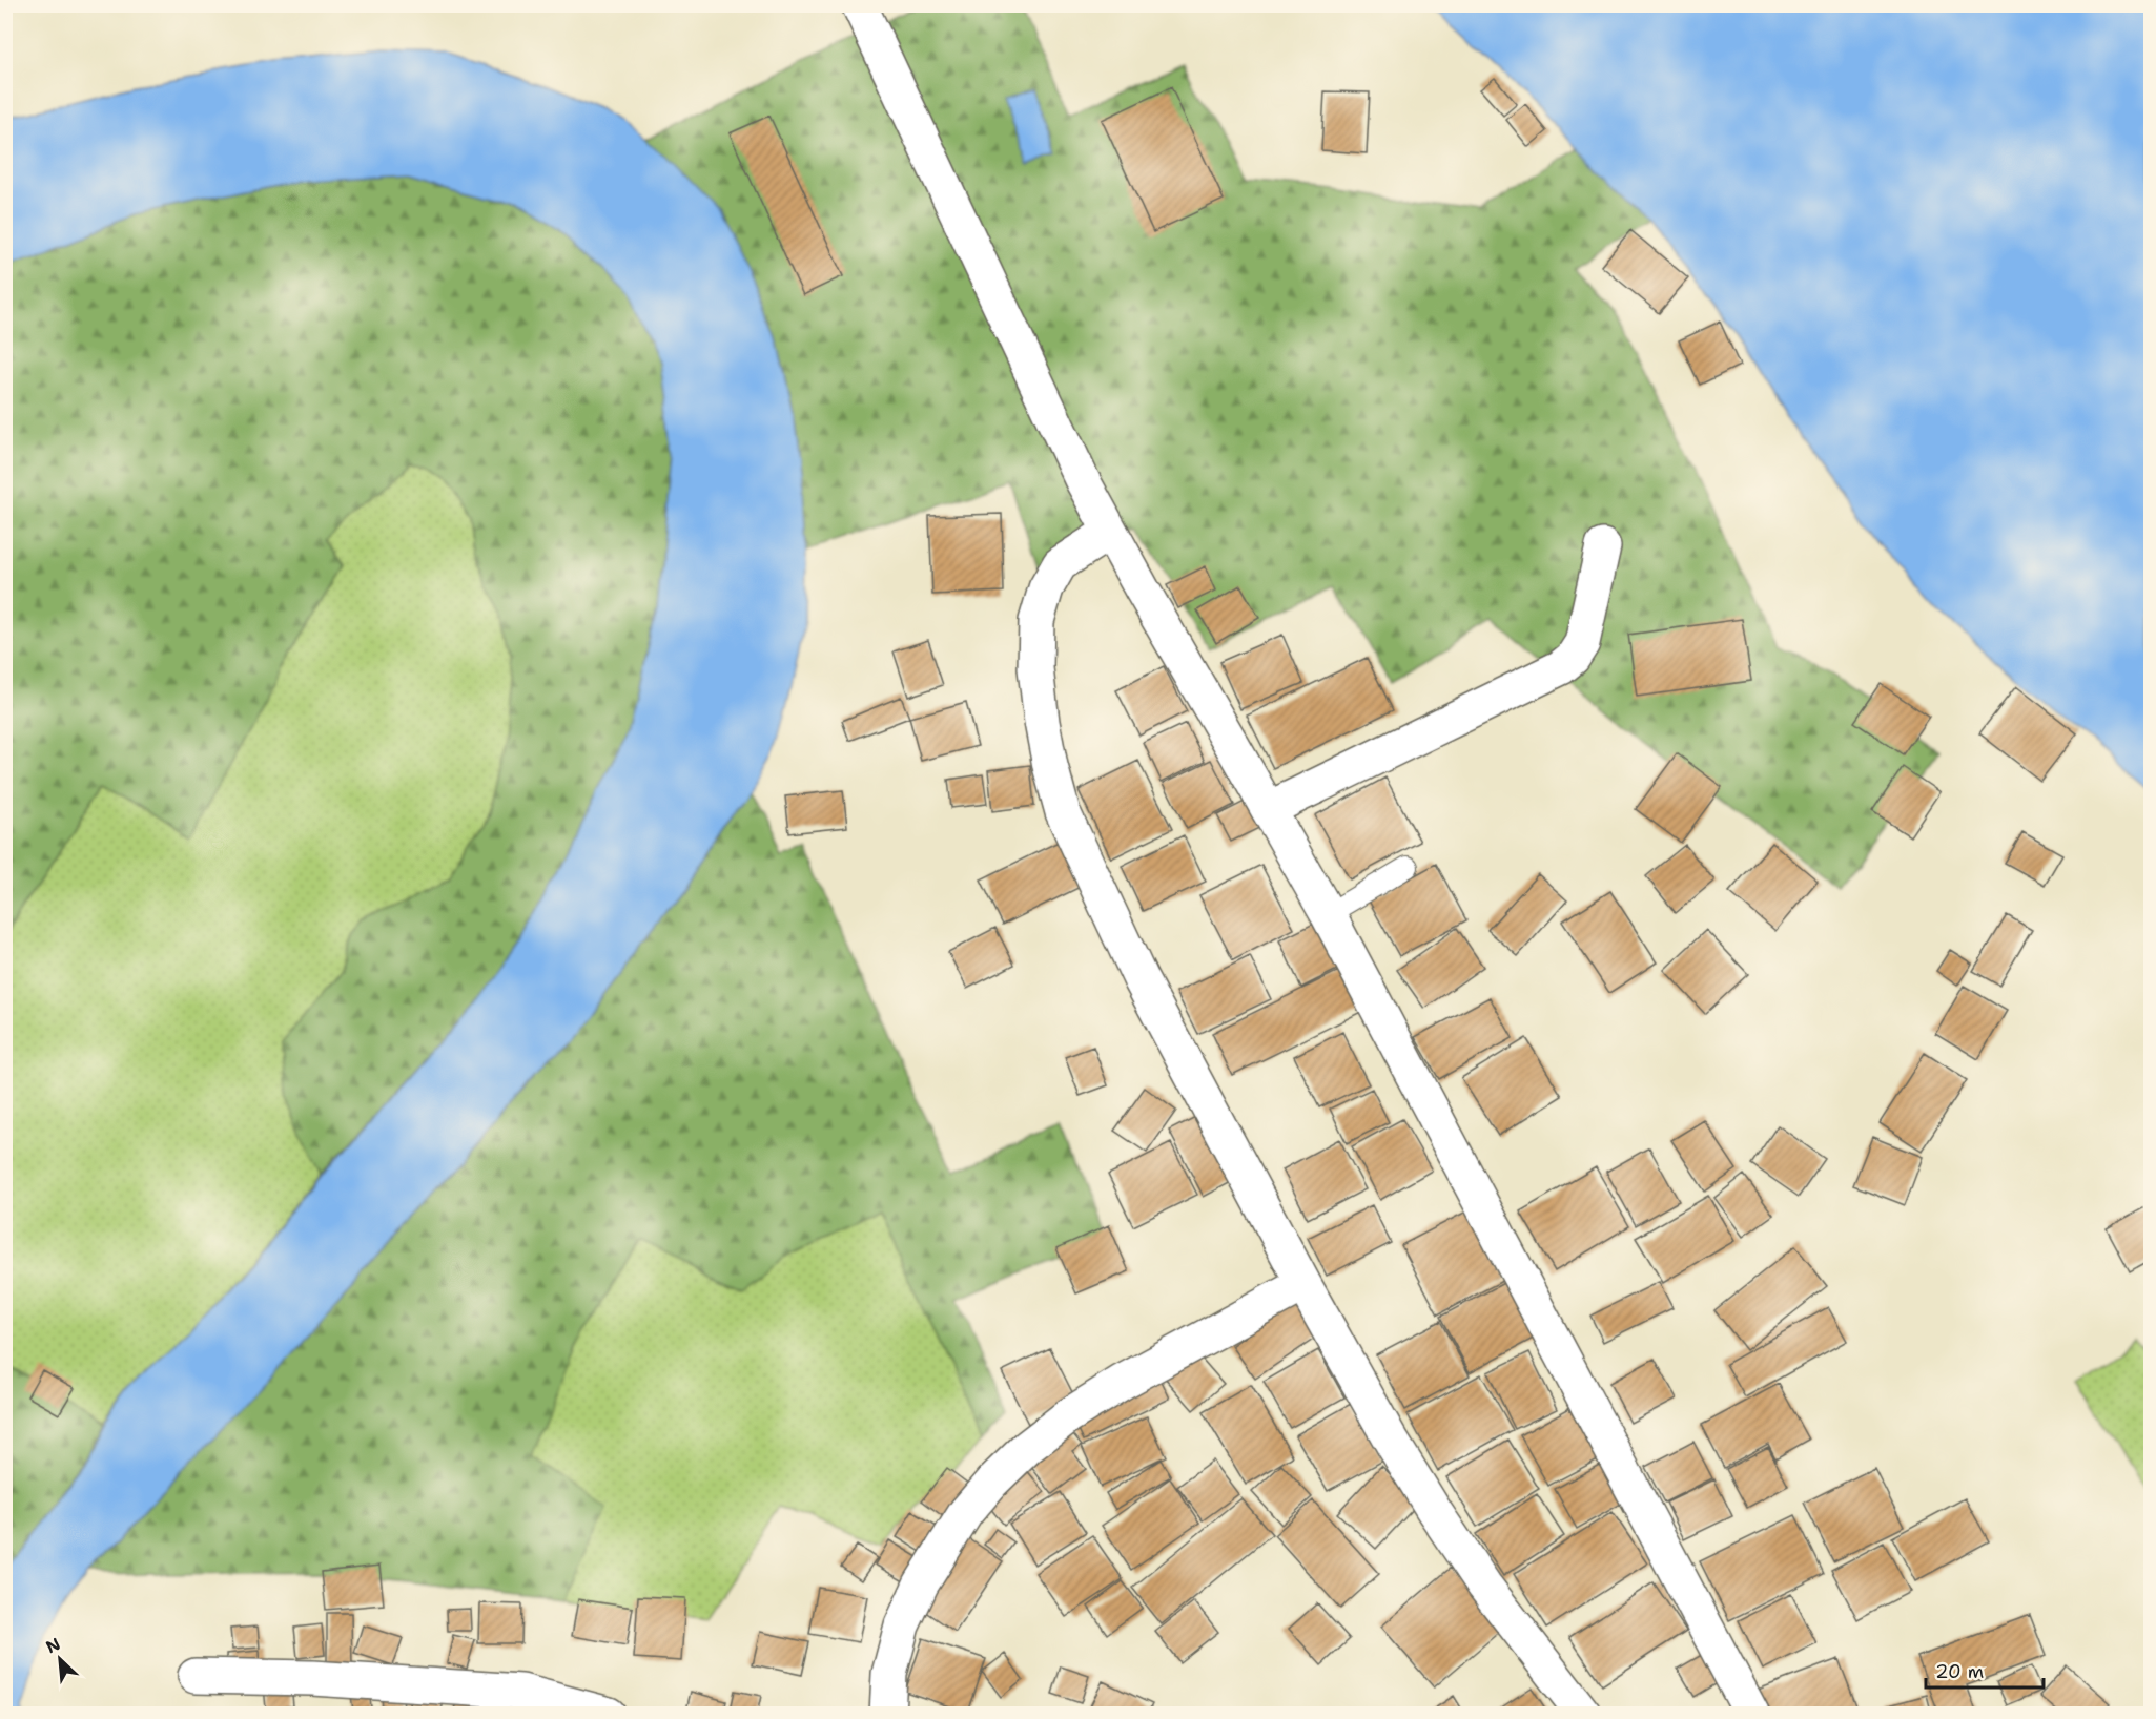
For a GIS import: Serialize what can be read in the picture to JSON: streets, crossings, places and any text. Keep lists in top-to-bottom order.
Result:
{
  "scale_bar": "20 m",
  "north": "top left"
}
